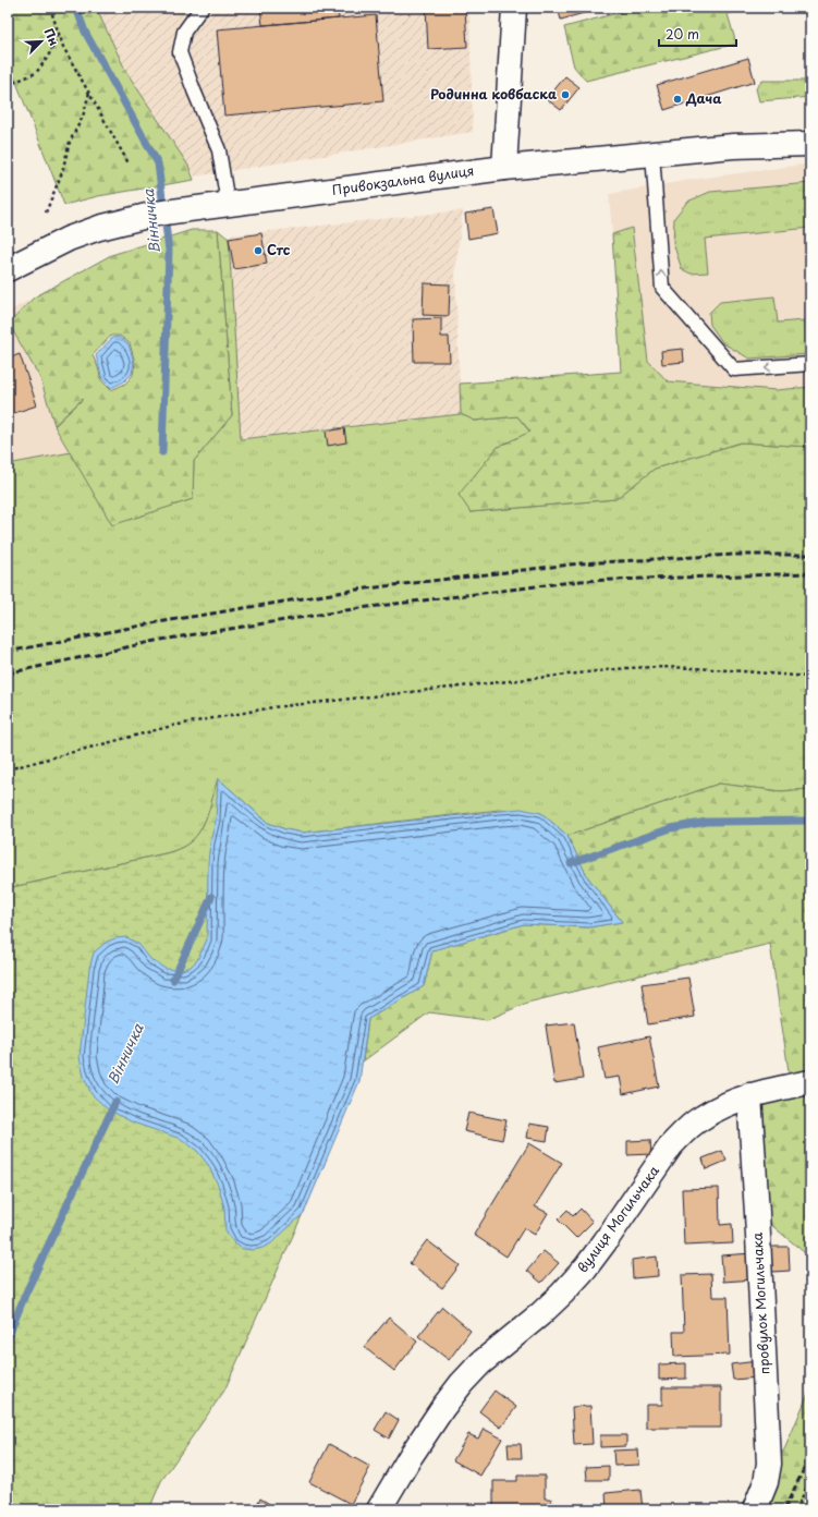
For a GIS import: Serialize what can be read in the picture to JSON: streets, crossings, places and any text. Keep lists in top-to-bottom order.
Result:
{
  "streets": {
    "street": ["Привокзальна вулиця", "вулиця Могильчака", "провулок Могильчака"]
  },
  "crossings": [
    ["вулиця Могильчака", "провулок Могильчака"]
  ],
  "water": ["Вінничка"],
  "places": ["Родинна ковбаска", "Дача", "Стс"],
  "scale_bar": "20 m",
  "north": "top right"
}
